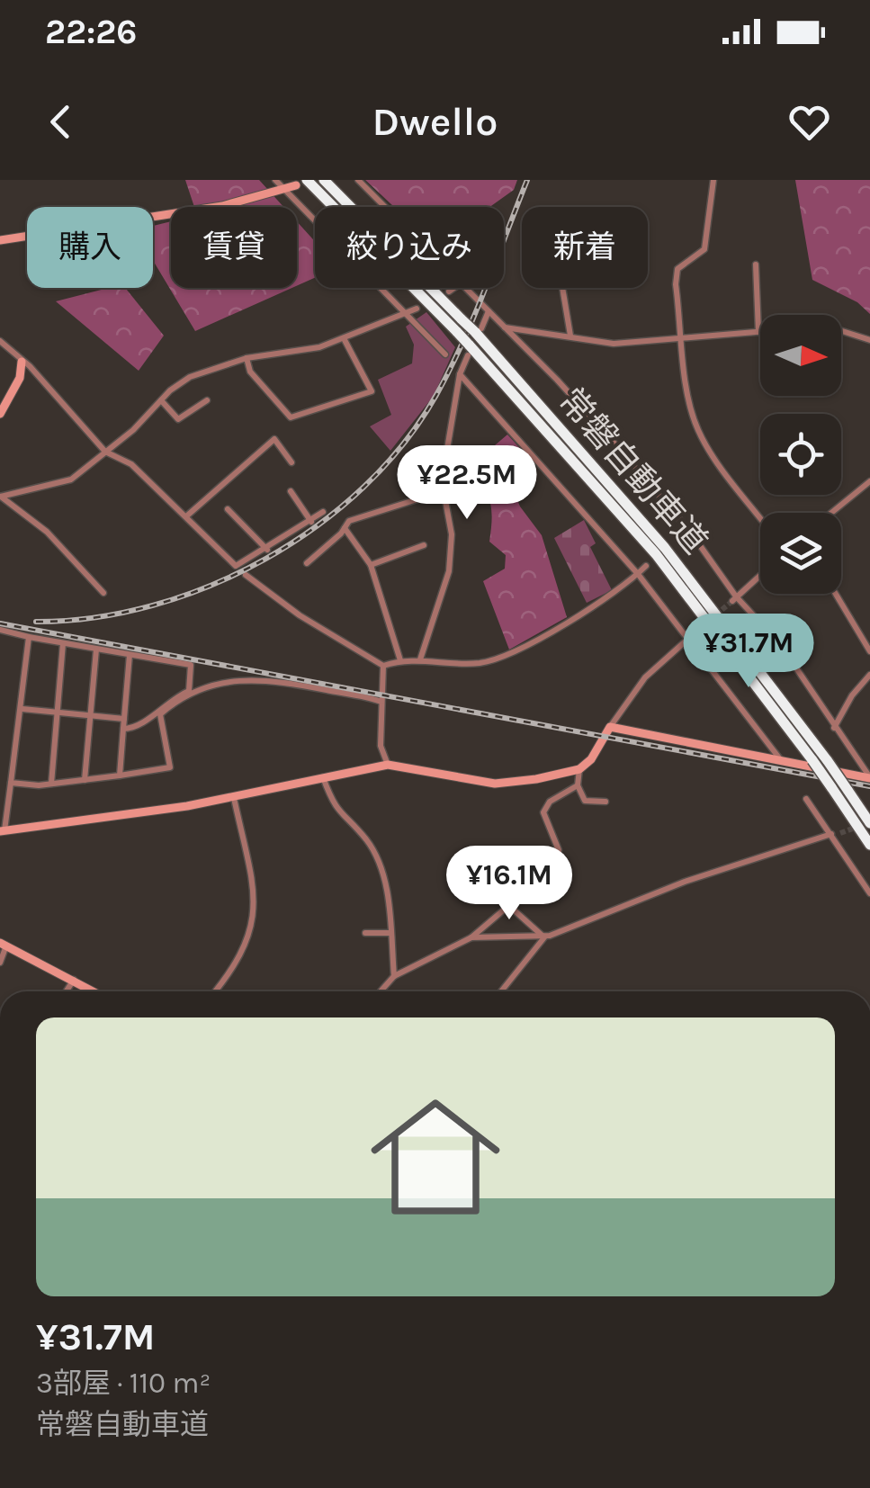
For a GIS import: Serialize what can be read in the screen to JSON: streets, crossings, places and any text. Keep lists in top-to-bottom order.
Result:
{
  "streets": {
    "highway": ["常磐自動車道"]
  },
  "north": "right",
  "page": {
    "status": "22:26",
    "header": "Dwello",
    "chip": [
      "購入",
      "賃貸",
      "絞り込み",
      "新着"
    ],
    "price": ["¥22.5M", "¥31.7M", "¥16.1M"],
    "list": [
      {
        "name": "¥31.7M",
        "note": "3部屋 · 110 m² · 常磐自動車道"
      }
    ]
  }
}
